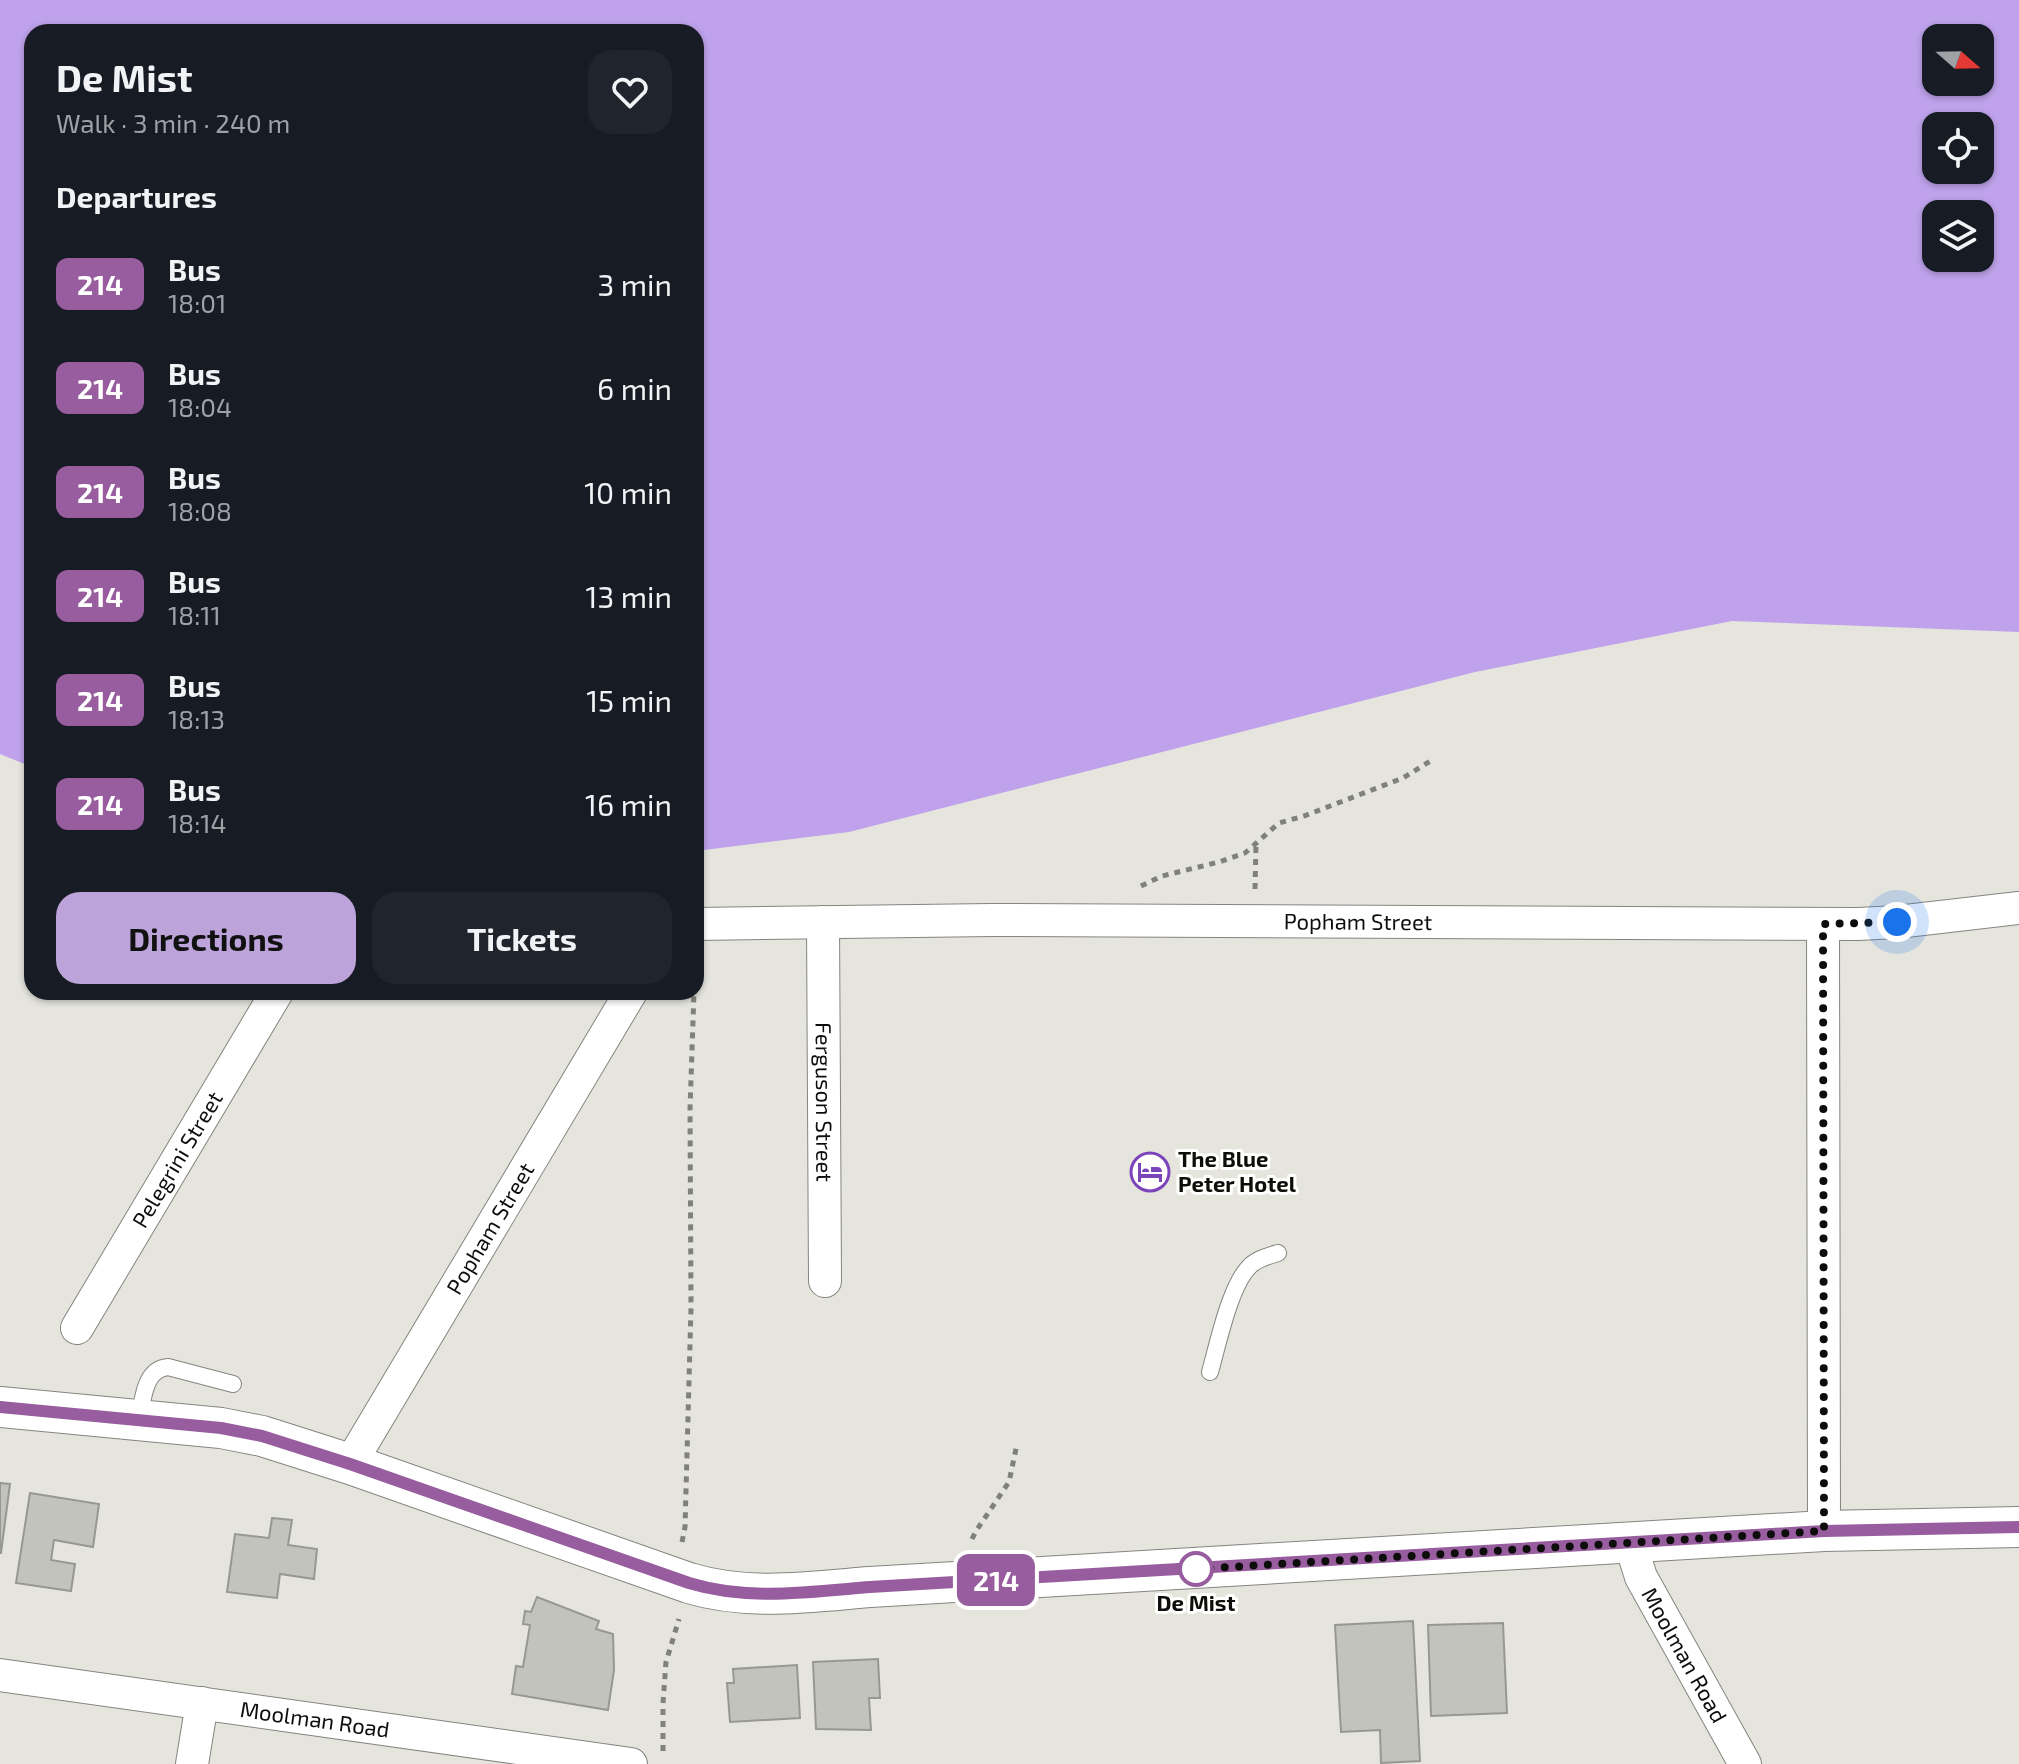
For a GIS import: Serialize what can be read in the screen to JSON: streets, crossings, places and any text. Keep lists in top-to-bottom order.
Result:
{
  "streets": {
    "street": [
      "Popham Street",
      "Ferguson Street",
      "Pelegrini Street",
      "Moolman Road"
    ]
  },
  "crossings": [
    ["Popham Street", "Ferguson Street"]
  ],
  "places": {
    "hotel": ["The Blue Peter Hotel"],
    "other": ["De Mist"]
  },
  "lines": ["bus line 214"],
  "north": "right",
  "page": {
    "on_map": "214",
    "heading": [
      ["De Mist", "Walk · 3 min · 240 m"],
      "Departures"
    ],
    "list": [
      {
        "mark": "214",
        "name": "Bus",
        "note": "18:01",
        "value": "3 min"
      },
      {
        "mark": "214",
        "name": "Bus",
        "note": "18:04",
        "value": "6 min"
      },
      {
        "mark": "214",
        "name": "Bus",
        "note": "18:08",
        "value": "10 min"
      },
      {
        "mark": "214",
        "name": "Bus",
        "note": "18:11",
        "value": "13 min"
      },
      {
        "mark": "214",
        "name": "Bus",
        "note": "18:13",
        "value": "15 min"
      },
      {
        "mark": "214",
        "name": "Bus",
        "note": "18:14",
        "value": "16 min"
      }
    ],
    "buttons": ["Directions", "Tickets"]
  }
}
